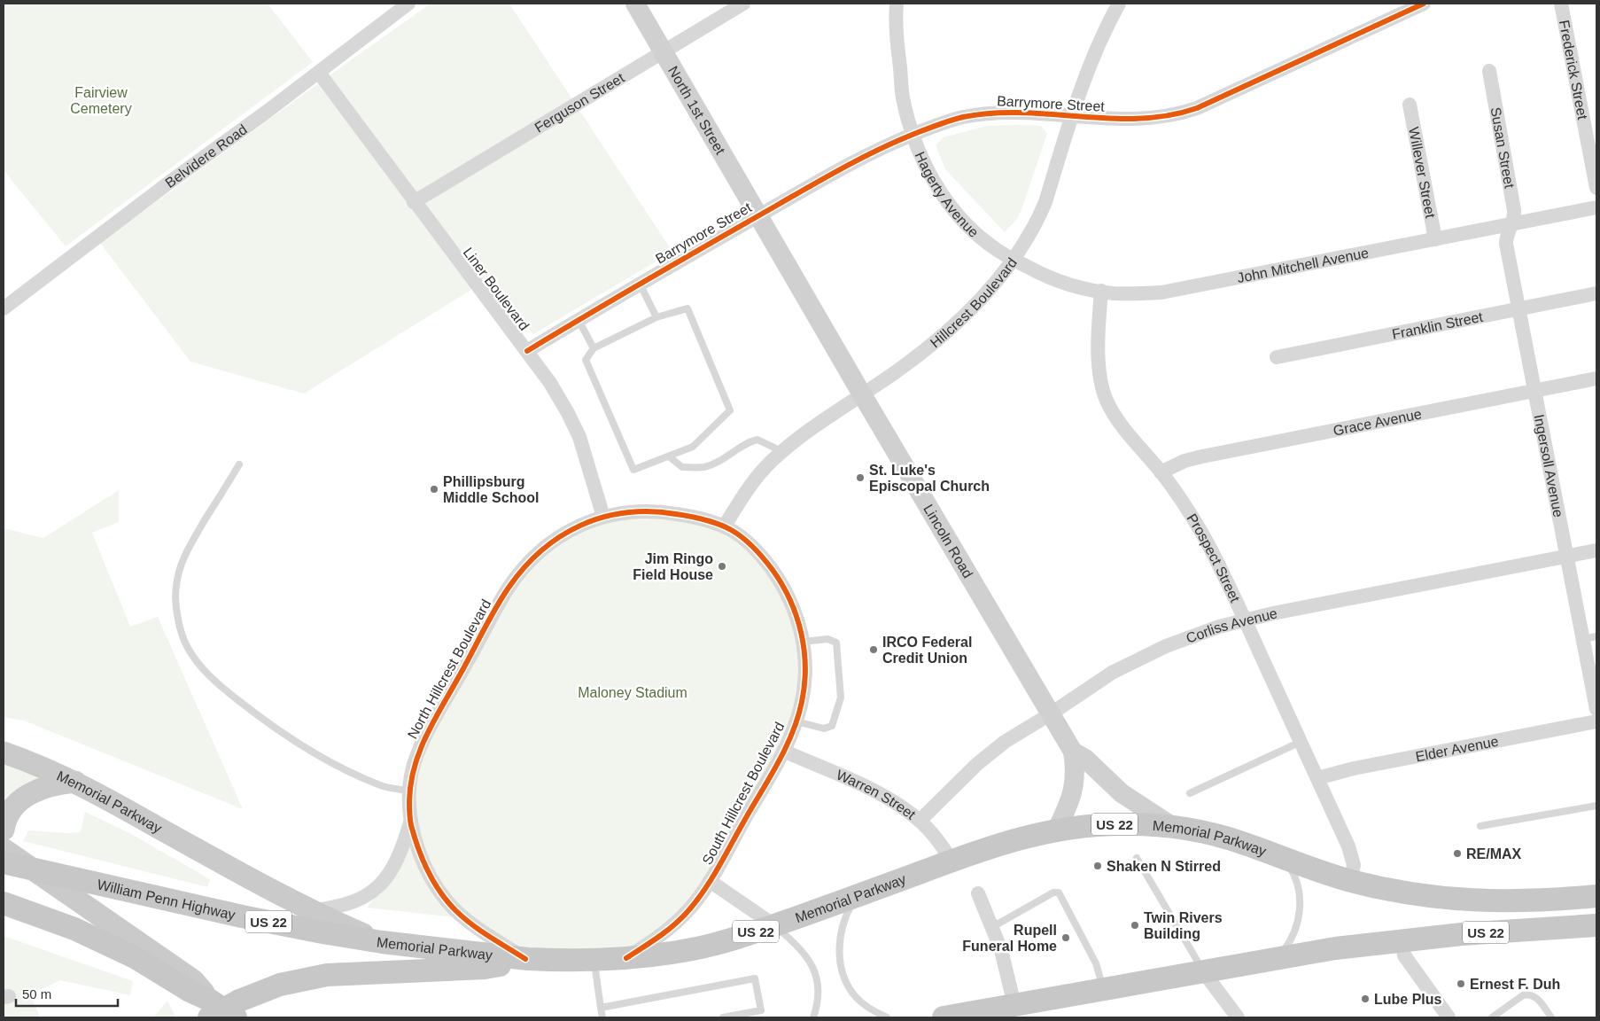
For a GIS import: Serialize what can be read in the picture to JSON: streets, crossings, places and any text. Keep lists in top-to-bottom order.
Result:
{
  "streets": {
    "highway": ["Memorial Parkway", "US 22", "William Penn Highway"],
    "main road": ["North 1st Street", "Lincoln Road"],
    "street": [
      "Frederick Street",
      "Ferguson Street",
      "Barrymore Street",
      "Susan Street",
      "Belvidere Road",
      "Willever Street",
      "Hagerty Avenue",
      "John Mitchell Avenue",
      "Liner Boulevard",
      "Hillcrest Boulevard",
      "Franklin Street",
      "Grace Avenue",
      "Ingersoll Avenue",
      "Prospect Street",
      "Corliss Avenue",
      "North Hillcrest Boulevard",
      "Elder Avenue",
      "South Hillcrest Boulevard",
      "Warren Street"
    ]
  },
  "crossings": [
    ["Ferguson Street", "North 1st Street"],
    ["Ferguson Street", "Liner Boulevard"],
    ["Barrymore Street", "North 1st Street"],
    ["Barrymore Street", "Hagerty Avenue"],
    ["Barrymore Street", "Liner Boulevard"],
    ["Barrymore Street", "Hillcrest Boulevard"],
    ["Barrymore Street", "Lincoln Road"],
    ["North 1st Street", "Lincoln Road"],
    ["Susan Street", "John Mitchell Avenue"],
    ["Susan Street", "Ingersoll Avenue"],
    ["Belvidere Road", "Liner Boulevard"],
    ["Willever Street", "John Mitchell Avenue"],
    ["Hagerty Avenue", "John Mitchell Avenue"],
    ["Hagerty Avenue", "Hillcrest Boulevard"],
    ["John Mitchell Avenue", "Hillcrest Boulevard"],
    ["John Mitchell Avenue", "Ingersoll Avenue"],
    ["John Mitchell Avenue", "Prospect Street"],
    ["Liner Boulevard", "North Hillcrest Boulevard"],
    ["Hillcrest Boulevard", "Lincoln Road"],
    ["Hillcrest Boulevard", "North Hillcrest Boulevard"],
    ["Hillcrest Boulevard", "South Hillcrest Boulevard"],
    ["Franklin Street", "Ingersoll Avenue"],
    ["Grace Avenue", "Ingersoll Avenue"],
    ["Grace Avenue", "Prospect Street"],
    ["Ingersoll Avenue", "Corliss Avenue"],
    ["Lincoln Road", "Corliss Avenue"],
    ["Lincoln Road", "Memorial Parkway"],
    ["Prospect Street", "Corliss Avenue"],
    ["Prospect Street", "Elder Avenue"],
    ["Prospect Street", "Memorial Parkway"],
    ["Corliss Avenue", "Warren Street"],
    ["North Hillcrest Boulevard", "South Hillcrest Boulevard"],
    ["North Hillcrest Boulevard", "Memorial Parkway"],
    ["South Hillcrest Boulevard", "Warren Street"],
    ["South Hillcrest Boulevard", "Memorial Parkway"],
    ["Warren Street", "Memorial Parkway"],
    ["Memorial Parkway", "William Penn Highway"]
  ],
  "parks": ["Fairview Cemetery", "Maloney Stadium"],
  "places": [
    "St. Luke's Episcopal Church",
    "Phillipsburg Middle School",
    "Jim Ringo Field House",
    "IRCO Federal Credit Union",
    "RE/MAX",
    "Shaken N Stirred",
    "Twin Rivers Building",
    "Rupell Funeral Home",
    "Ernest F. Duh",
    "Lube Plus"
  ],
  "scale_bar": "50 m"
}
